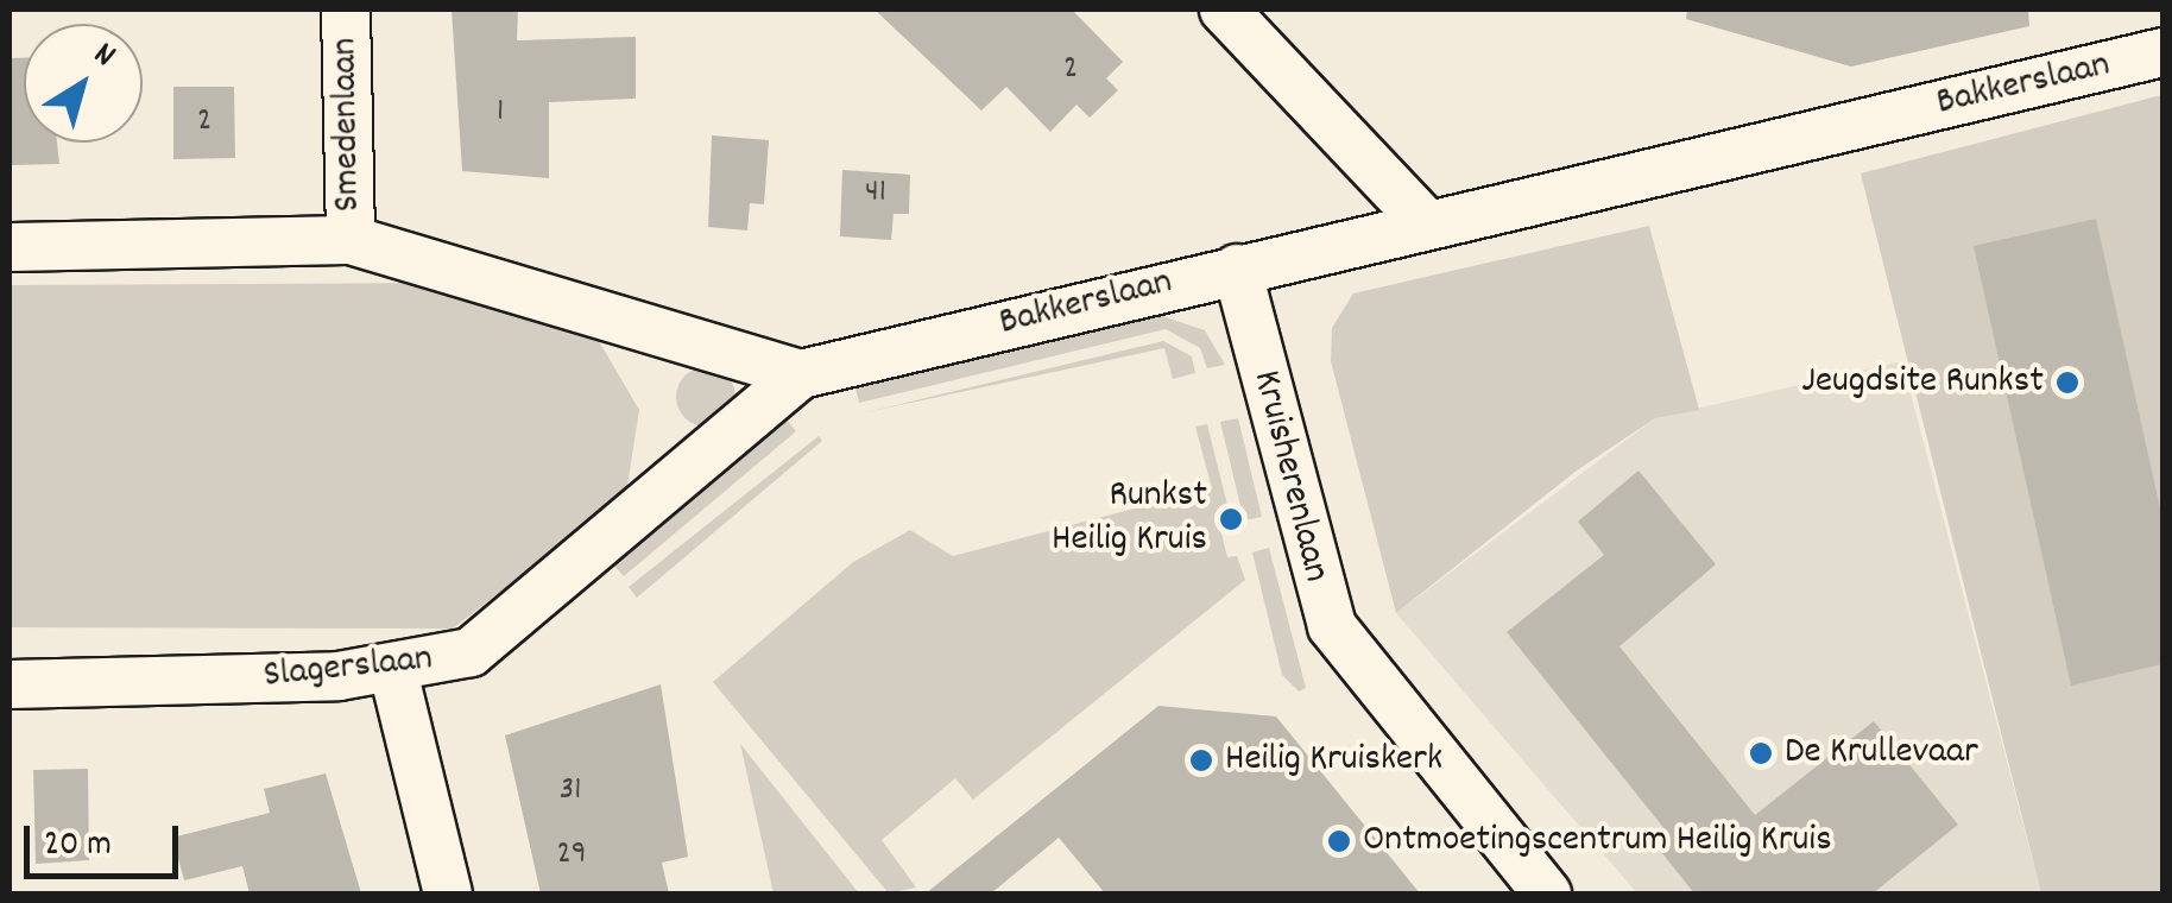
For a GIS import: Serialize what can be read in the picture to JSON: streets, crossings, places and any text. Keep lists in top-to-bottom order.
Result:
{
  "streets": {
    "street": [
      "Bakkerslaan",
      "Smedenlaan",
      "Kruisherenlaan",
      "Slagerslaan"
    ]
  },
  "crossings": [
    ["Bakkerslaan", "Kruisherenlaan"],
    ["Bakkerslaan", "Slagerslaan"]
  ],
  "places": [
    "Jeugdsite Runkst",
    "Runkst Heilig Kruis",
    "De Krullevaar",
    "Heilig Kruiskerk",
    "Ontmoetingscentrum Heilig Kruis"
  ],
  "house_numbers": [
    "2",
    "1",
    "2",
    "41",
    "31",
    "29"
  ],
  "scale_bar": "20 m",
  "north": "top right"
}
